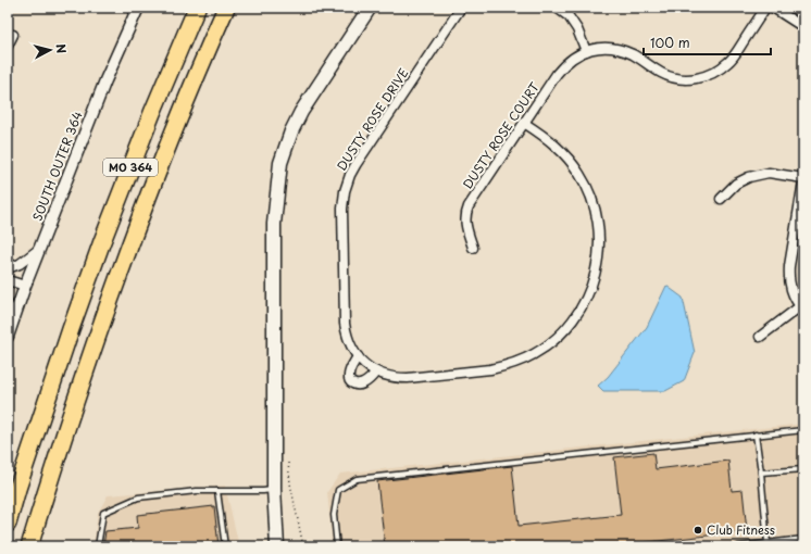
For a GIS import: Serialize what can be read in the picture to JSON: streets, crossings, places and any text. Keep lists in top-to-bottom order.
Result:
{
  "streets": {
    "highway": ["MO 364"],
    "street": ["DUSTY ROSE DRIVE", "DUSTY ROSE COURT", "SOUTH OUTER 364"]
  },
  "crossings": [
    ["DUSTY ROSE DRIVE", "DUSTY ROSE COURT"]
  ],
  "places": ["Club Fitness"],
  "scale_bar": "100 m",
  "north": "right"
}
